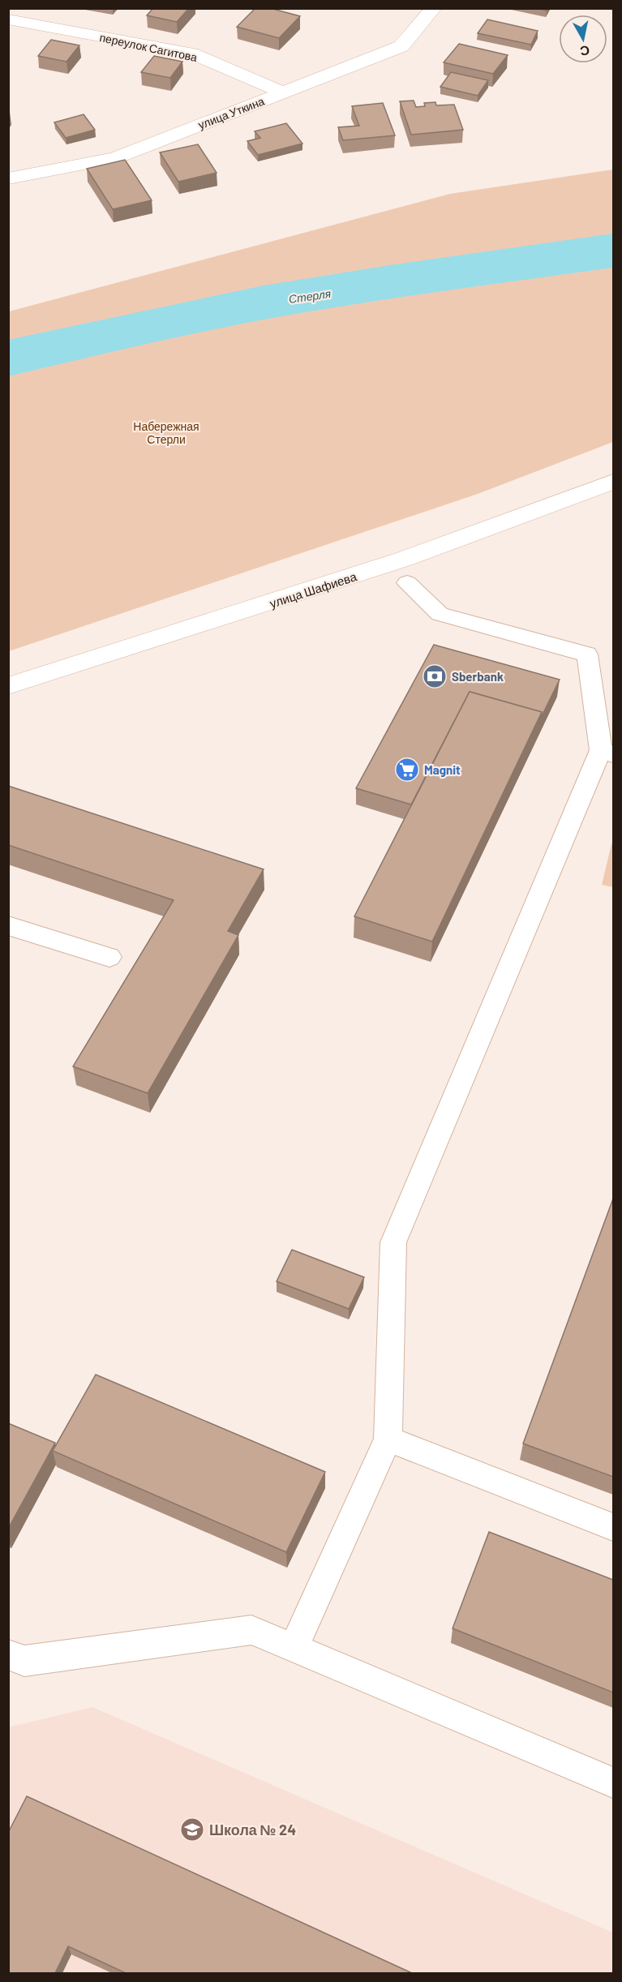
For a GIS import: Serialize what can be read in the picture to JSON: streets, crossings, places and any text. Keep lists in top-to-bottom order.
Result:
{
  "streets": {
    "street": ["переулок Сагитова", "улица Уткина", "улица Шафиева"]
  },
  "crossings": [
    ["переулок Сагитова", "улица Уткина"]
  ],
  "water": ["Стерля"],
  "parks": ["Набережная Стерли"],
  "places": {
    "bank": ["Sberbank"],
    "supermarket": ["Magnit"],
    "school or university": ["Школа № 24"]
  },
  "north": "bottom"
}
